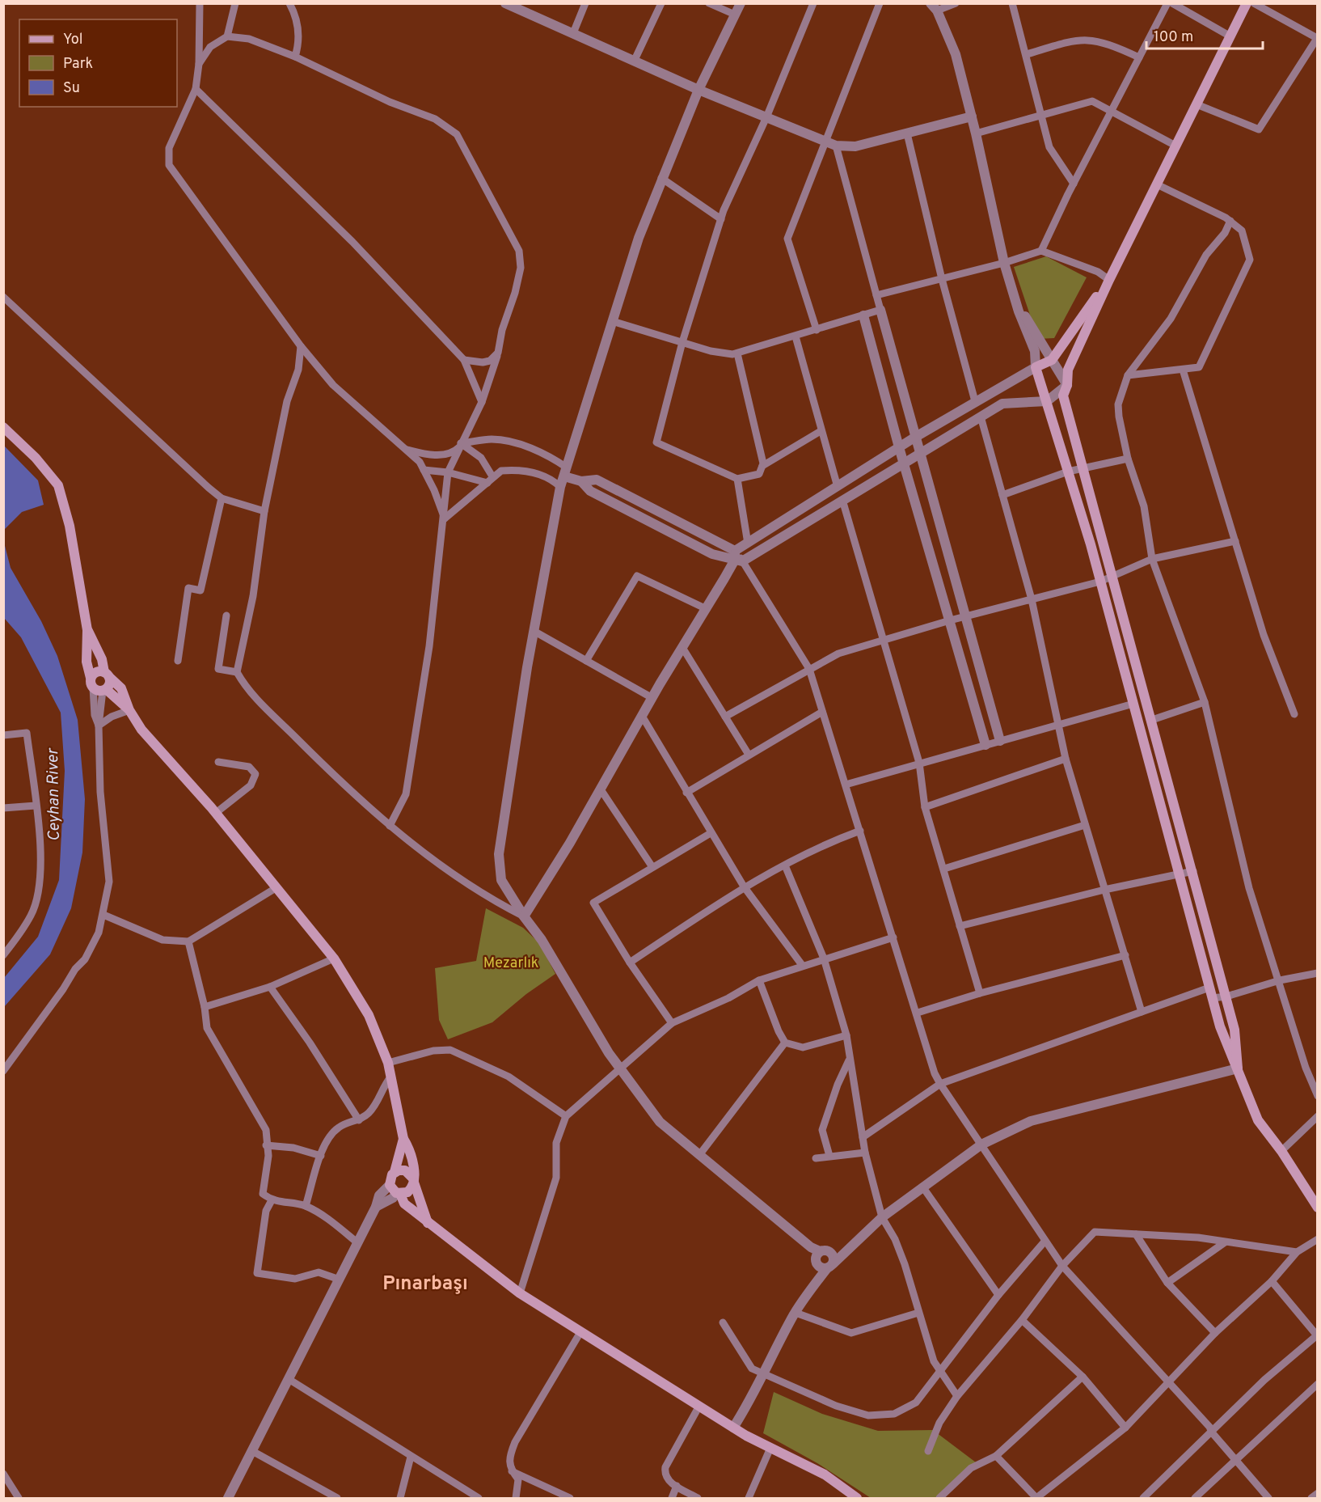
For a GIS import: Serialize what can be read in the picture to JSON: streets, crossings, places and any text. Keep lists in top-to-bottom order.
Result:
{
  "districts": ["Pınarbaşı"],
  "water": ["Ceyhan River"],
  "parks": ["Mezarlık"],
  "legend": ["Yol", "Park", "Su"],
  "scale_bar": "100 m"
}
